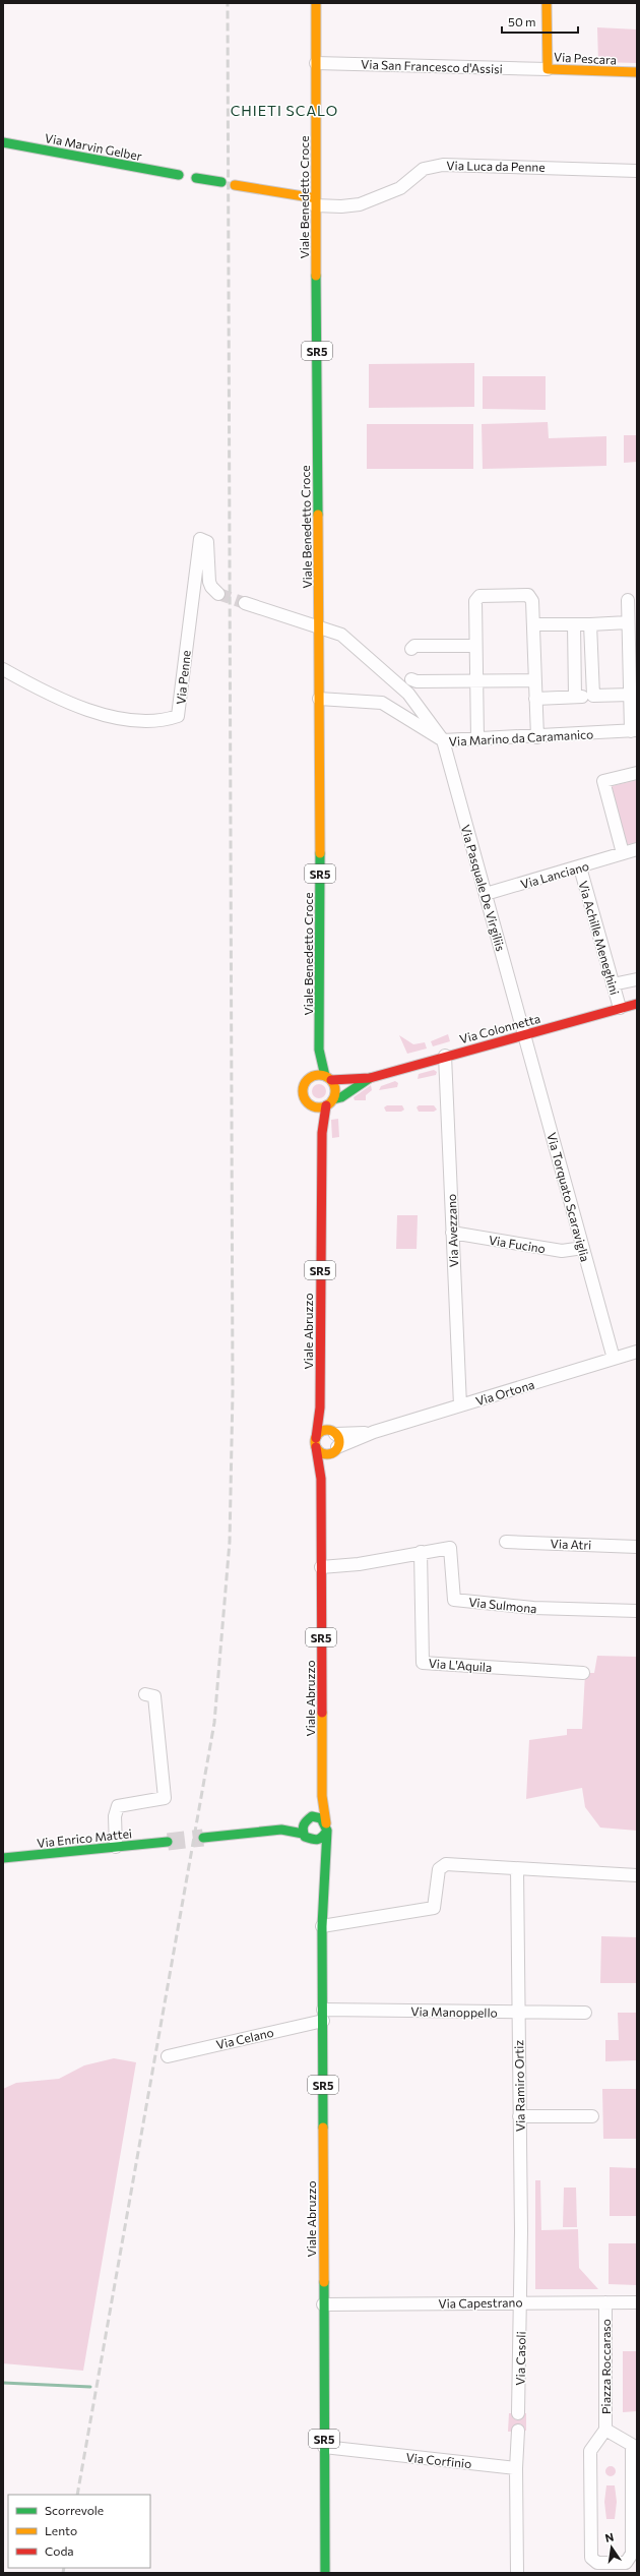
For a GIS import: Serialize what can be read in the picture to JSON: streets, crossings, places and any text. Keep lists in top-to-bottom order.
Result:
{
  "streets": {
    "main road": [
      "Via Pescara",
      "Via Marvin Gelber",
      "Viale Benedetto Croce",
      "SR5",
      "Via Colonnetta",
      "Viale Abruzzo",
      "Via Enrico Mattei"
    ],
    "street": [
      "Via San Francesco d'Assisi",
      "Via Luca da Penne",
      "Via Penne",
      "Via Marino da Caramanico",
      "Via Lanciano",
      "Via Pasquale De Virgiliis",
      "Via Achille Meneghini",
      "Via Torquato Scaraviglia",
      "Via Avezzano",
      "Via Fucino",
      "Via Ortona",
      "Via Atri",
      "Via Sulmona",
      "Via L'Aquila",
      "Via Manoppello",
      "Via Celano",
      "Via Ramiro Ortiz",
      "Via Capestrano",
      "Via Casoli",
      "Piazza Roccaraso",
      "Via Corfinio"
    ]
  },
  "crossings": [
    ["Via Pescara", "Via San Francesco d'Assisi"],
    ["Via San Francesco d'Assisi", "Viale Benedetto Croce"],
    ["Via Luca da Penne", "Viale Benedetto Croce"],
    ["Viale Benedetto Croce", "SR5"],
    ["Viale Benedetto Croce", "Via Marino da Caramanico"],
    ["Viale Benedetto Croce", "Via Pasquale De Virgiliis"],
    ["SR5", "Viale Abruzzo"],
    ["SR5", "Via Ortona"],
    ["Via Marino da Caramanico", "Via Pasquale De Virgiliis"],
    ["Via Lanciano", "Via Pasquale De Virgiliis"],
    ["Via Lanciano", "Via Achille Meneghini"],
    ["Via Pasquale De Virgiliis", "Via Colonnetta"],
    ["Via Pasquale De Virgiliis", "Via Torquato Scaraviglia"],
    ["Via Achille Meneghini", "Via Colonnetta"],
    ["Via Colonnetta", "Via Torquato Scaraviglia"],
    ["Via Colonnetta", "Via Avezzano"],
    ["Via Torquato Scaraviglia", "Via Fucino"],
    ["Via Torquato Scaraviglia", "Via Ortona"],
    ["Via Avezzano", "Via Fucino"],
    ["Via Avezzano", "Via Ortona"],
    ["Viale Abruzzo", "Via Ortona"],
    ["Viale Abruzzo", "Via Sulmona"],
    ["Viale Abruzzo", "Via Manoppello"],
    ["Viale Abruzzo", "Via Celano"],
    ["Viale Abruzzo", "Via Capestrano"],
    ["Viale Abruzzo", "Via Corfinio"],
    ["Via Sulmona", "Via L'Aquila"],
    ["Via Manoppello", "Via Celano"],
    ["Via Manoppello", "Via Ramiro Ortiz"],
    ["Via Ramiro Ortiz", "Via Capestrano"],
    ["Via Ramiro Ortiz", "Via Casoli"],
    ["Via Capestrano", "Via Casoli"],
    ["Via Capestrano", "Piazza Roccaraso"]
  ],
  "districts": ["CHIETI SCALO"],
  "legend": ["Scorrevole", "Lento", "Coda"],
  "scale_bar": "50 m",
  "north": "top"
}
